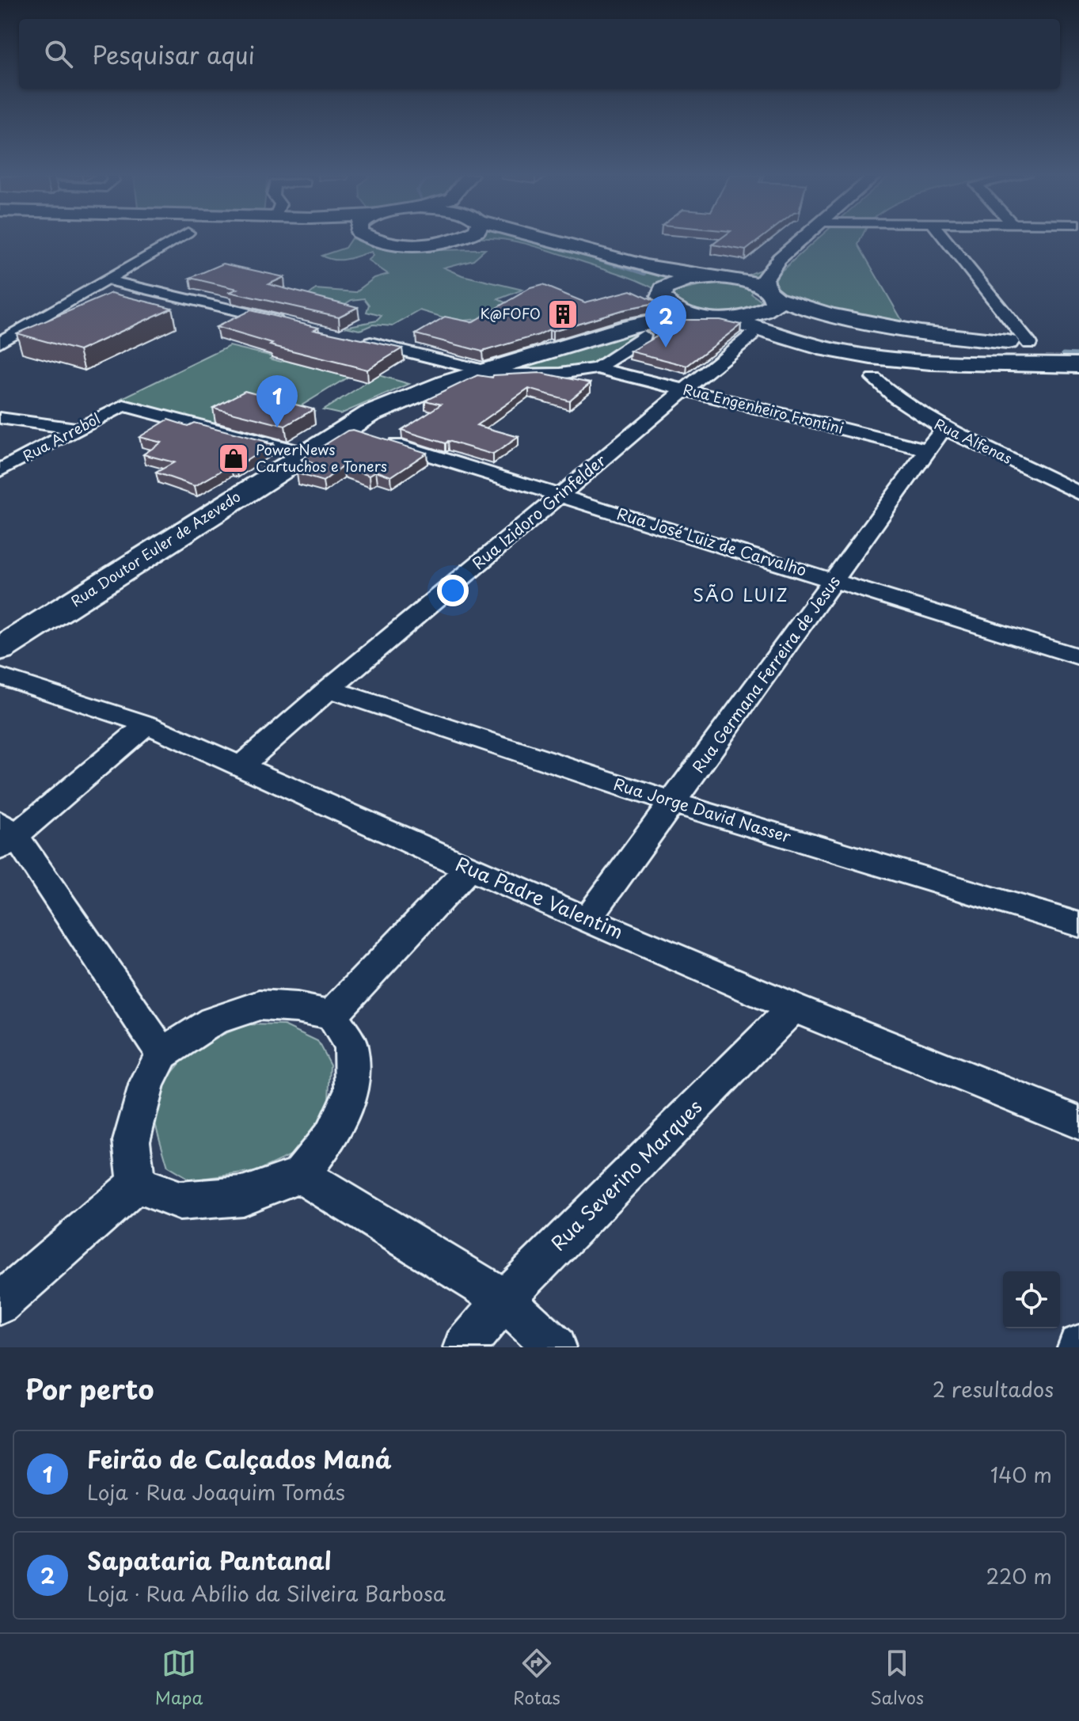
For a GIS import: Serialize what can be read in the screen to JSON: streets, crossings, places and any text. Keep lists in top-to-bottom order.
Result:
{
  "streets": {
    "main road": ["Rua Doutor Euler de Azevedo"],
    "street": [
      "Rua Engenheiro Frontini",
      "Rua Arrebol",
      "Rua Alfenas",
      "Rua Izidoro Grinfelder",
      "Rua José Luiz de Carvalho",
      "Rua Germana Ferreira de Jesus",
      "Rua Jorge David Nasser",
      "Rua Padre Valentim",
      "Rua Severino Marques"
    ]
  },
  "crossings": [
    ["Rua Engenheiro Frontini", "Rua Izidoro Grinfelder"],
    ["Rua Engenheiro Frontini", "Rua Germana Ferreira de Jesus"],
    ["Rua Arrebol", "Rua Doutor Euler de Azevedo"],
    ["Rua Alfenas", "Rua Germana Ferreira de Jesus"],
    ["Rua Izidoro Grinfelder", "Rua José Luiz de Carvalho"],
    ["Rua Izidoro Grinfelder", "Rua Jorge David Nasser"],
    ["Rua Izidoro Grinfelder", "Rua Padre Valentim"],
    ["Rua José Luiz de Carvalho", "Rua Doutor Euler de Azevedo"],
    ["Rua José Luiz de Carvalho", "Rua Germana Ferreira de Jesus"],
    ["Rua Germana Ferreira de Jesus", "Rua Jorge David Nasser"],
    ["Rua Germana Ferreira de Jesus", "Rua Padre Valentim"],
    ["Rua Padre Valentim", "Rua Severino Marques"]
  ],
  "districts": ["SÃO LUIZ"],
  "places": {
    "building": ["K@FOFO"],
    "shop": ["PowerNews Cartuchos e Toners"]
  },
  "page": {
    "search": "Pesquisar aqui",
    "pins": ["2", "1"],
    "heading": ["Por perto", "2 resultados"],
    "list": [
      {
        "mark": "1",
        "name": "Feirão de Calçados Maná",
        "note": "Loja · Rua Joaquim Tomás",
        "value": "140 m"
      },
      {
        "mark": "2",
        "name": "Sapataria Pantanal",
        "note": "Loja · Rua Abílio da Silveira Barbosa",
        "value": "220 m"
      }
    ],
    "nav": ["Mapa", "Rotas", "Salvos"]
  }
}
